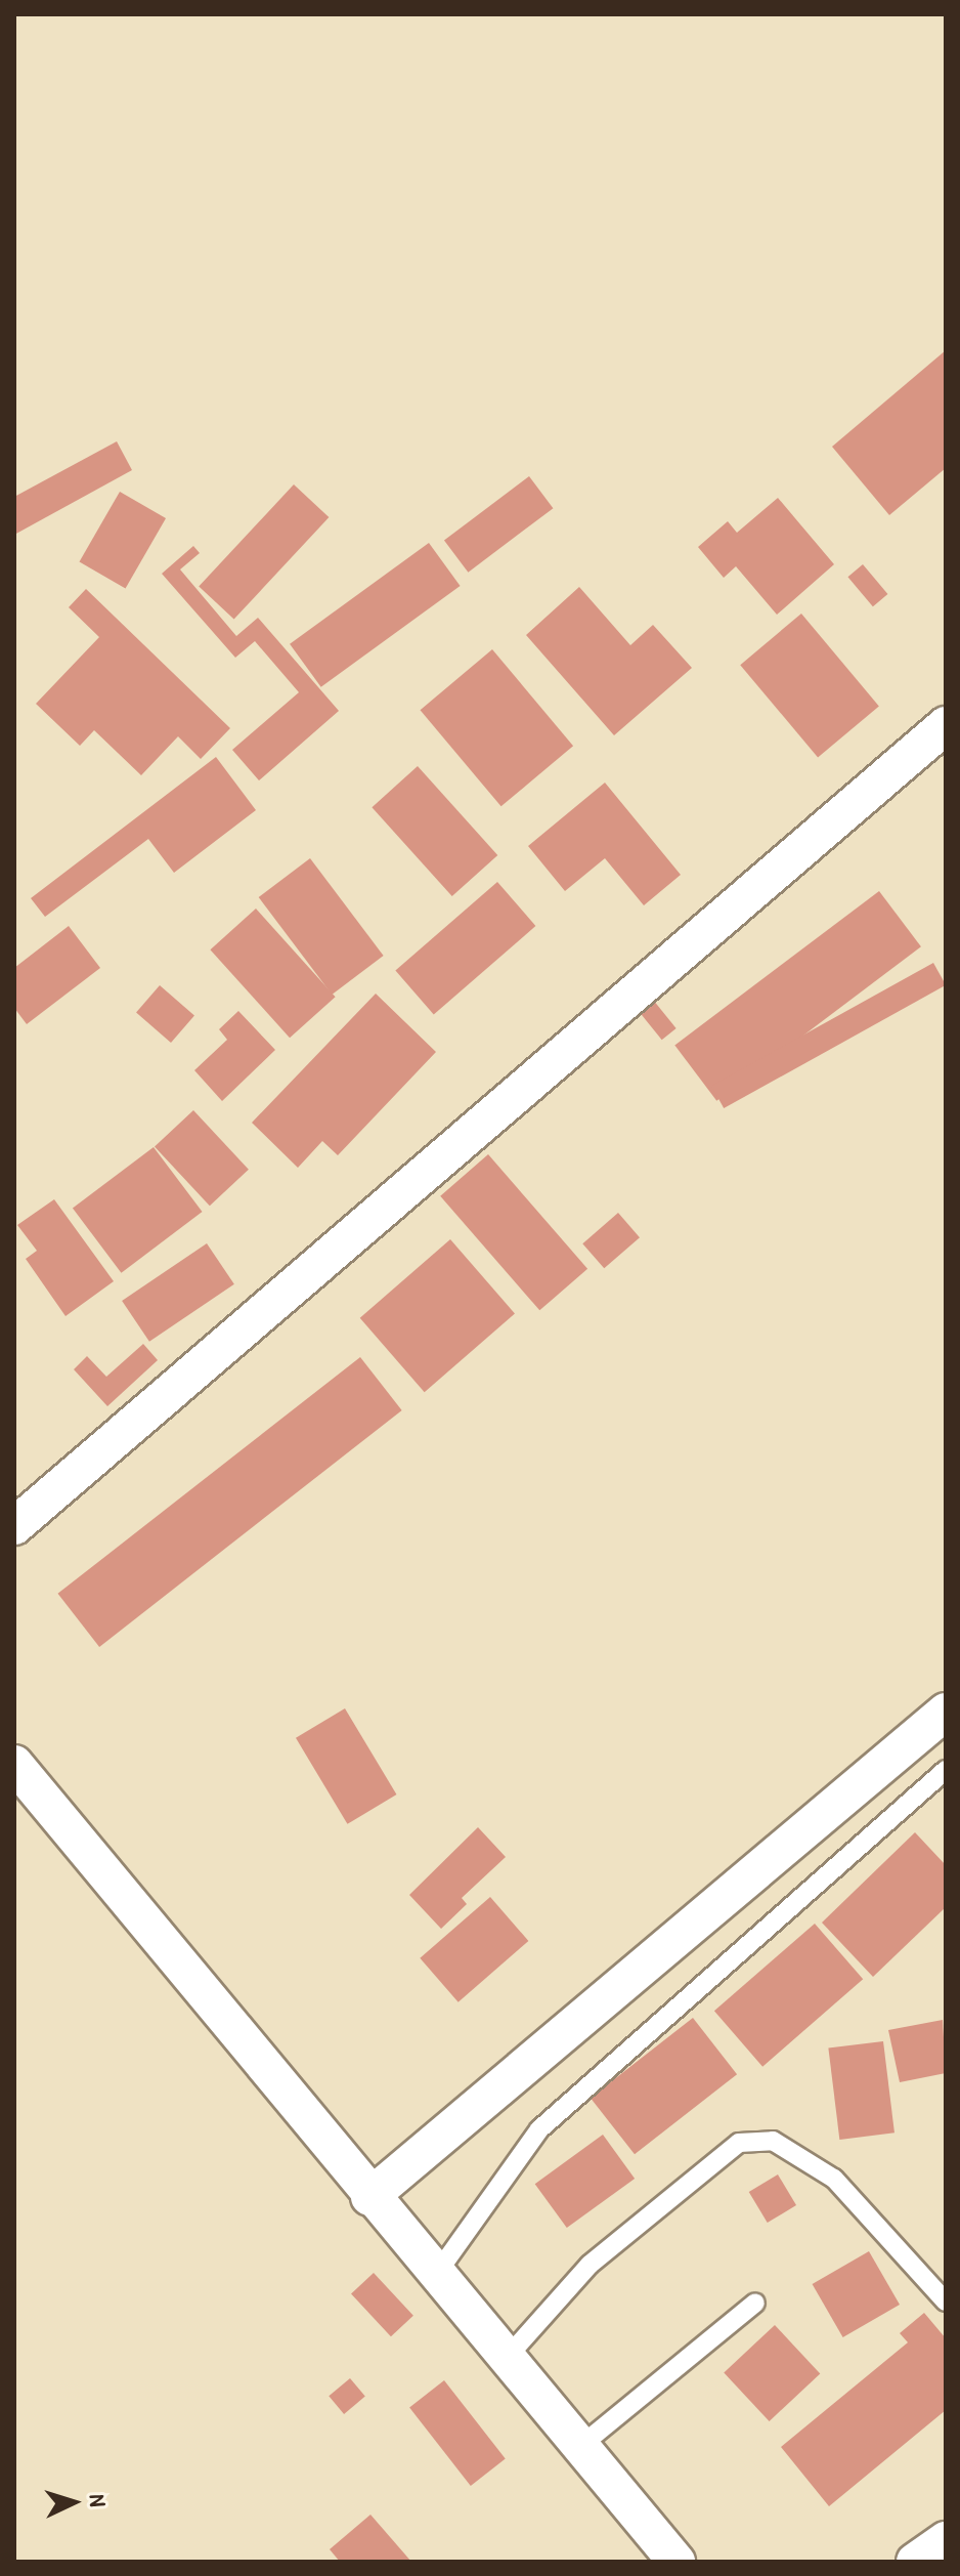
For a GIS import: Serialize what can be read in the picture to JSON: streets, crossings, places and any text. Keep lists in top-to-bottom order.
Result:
{
  "north": "right"
}
